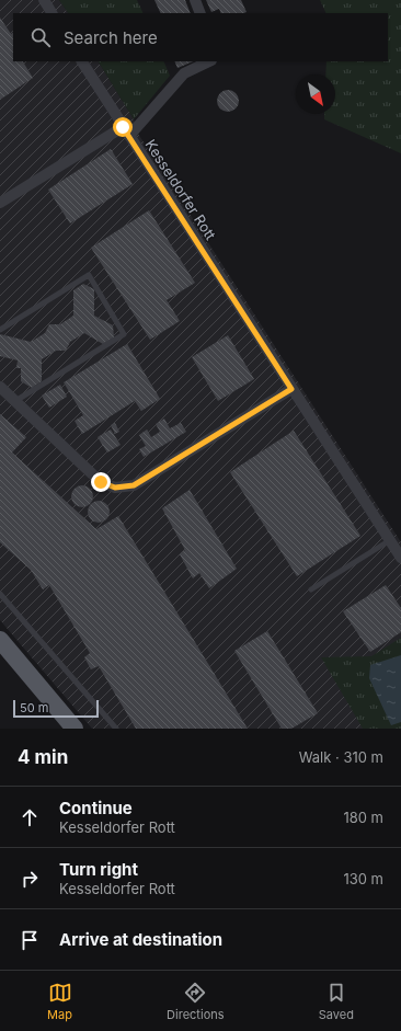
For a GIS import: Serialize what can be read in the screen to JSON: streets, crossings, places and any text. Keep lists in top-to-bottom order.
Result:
{
  "streets": {
    "street": ["Kesseldorfer Rott"]
  },
  "scale_bar": "50 m",
  "north": "bottom right",
  "page": {
    "search": "Search here",
    "scale": "50 m",
    "heading": ["4 min", "Walk · 310 m"],
    "list": [
      ["Continue", "Kesseldorfer Rott", "180 m"],
      ["Turn right", "Kesseldorfer Rott", "130 m"],
      "Arrive at destination"
    ],
    "nav": ["Map", "Directions", "Saved"]
  }
}
